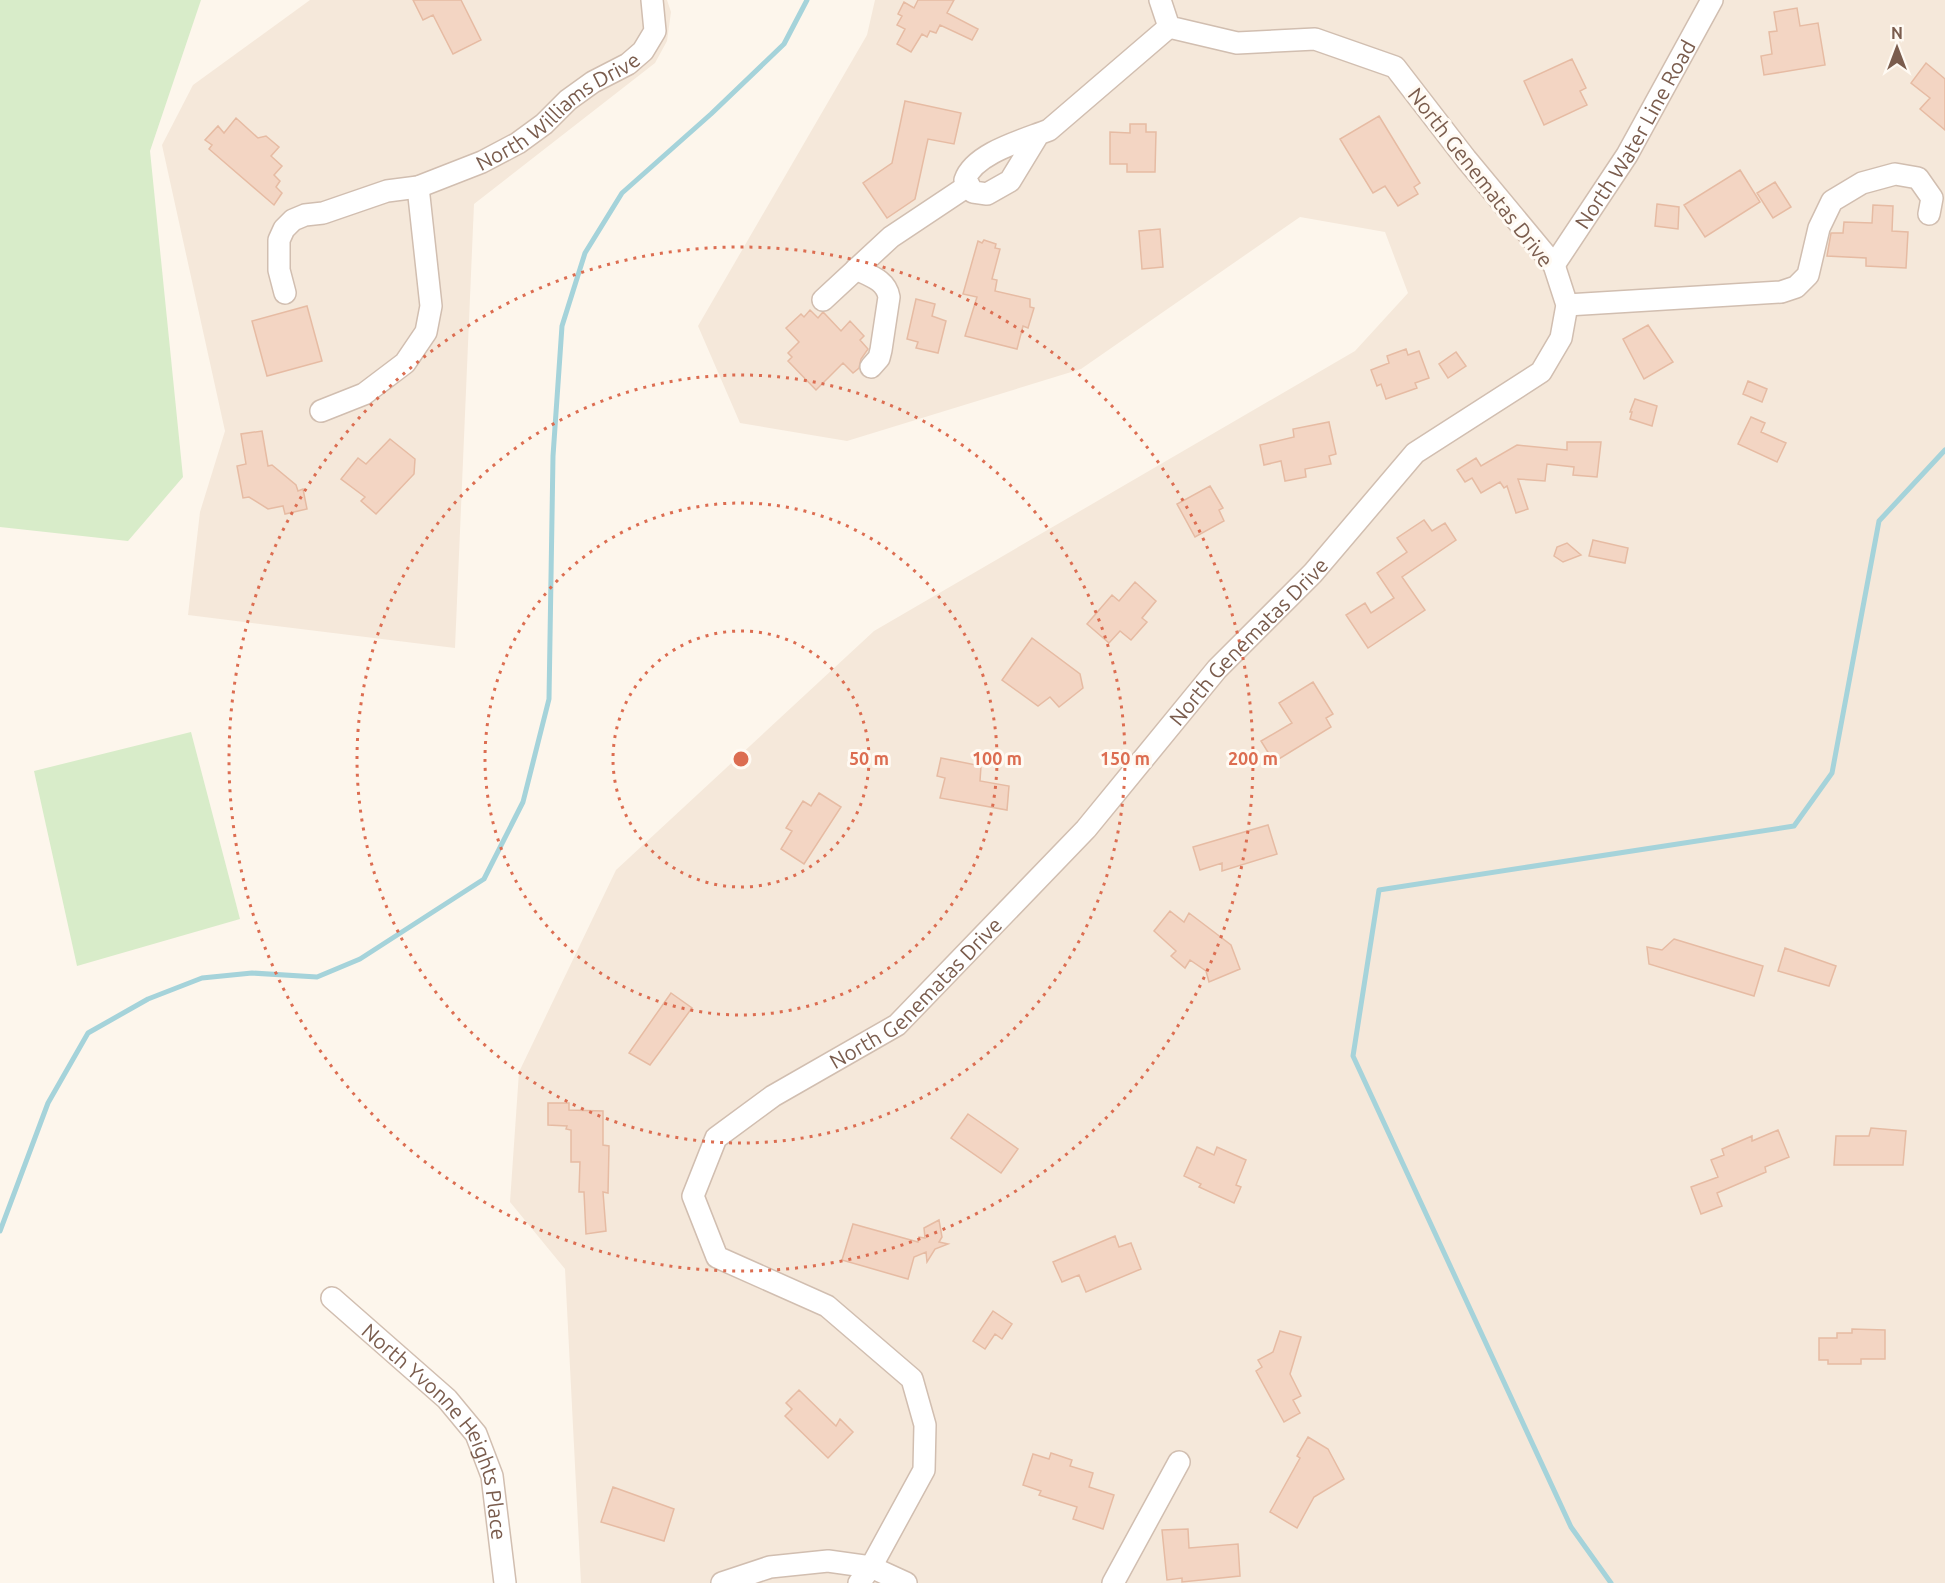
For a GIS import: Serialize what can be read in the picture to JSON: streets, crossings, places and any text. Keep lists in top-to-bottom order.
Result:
{
  "streets": {
    "street": [
      "North Williams Drive",
      "North Water Line Road",
      "North Genematas Drive",
      "North Yvonne Heights Place"
    ]
  },
  "crossings": [
    ["North Water Line Road", "North Genematas Drive"]
  ],
  "north": "top",
  "rings": [
    "50 m",
    "100 m",
    "150 m",
    "200 m"
  ]
}
